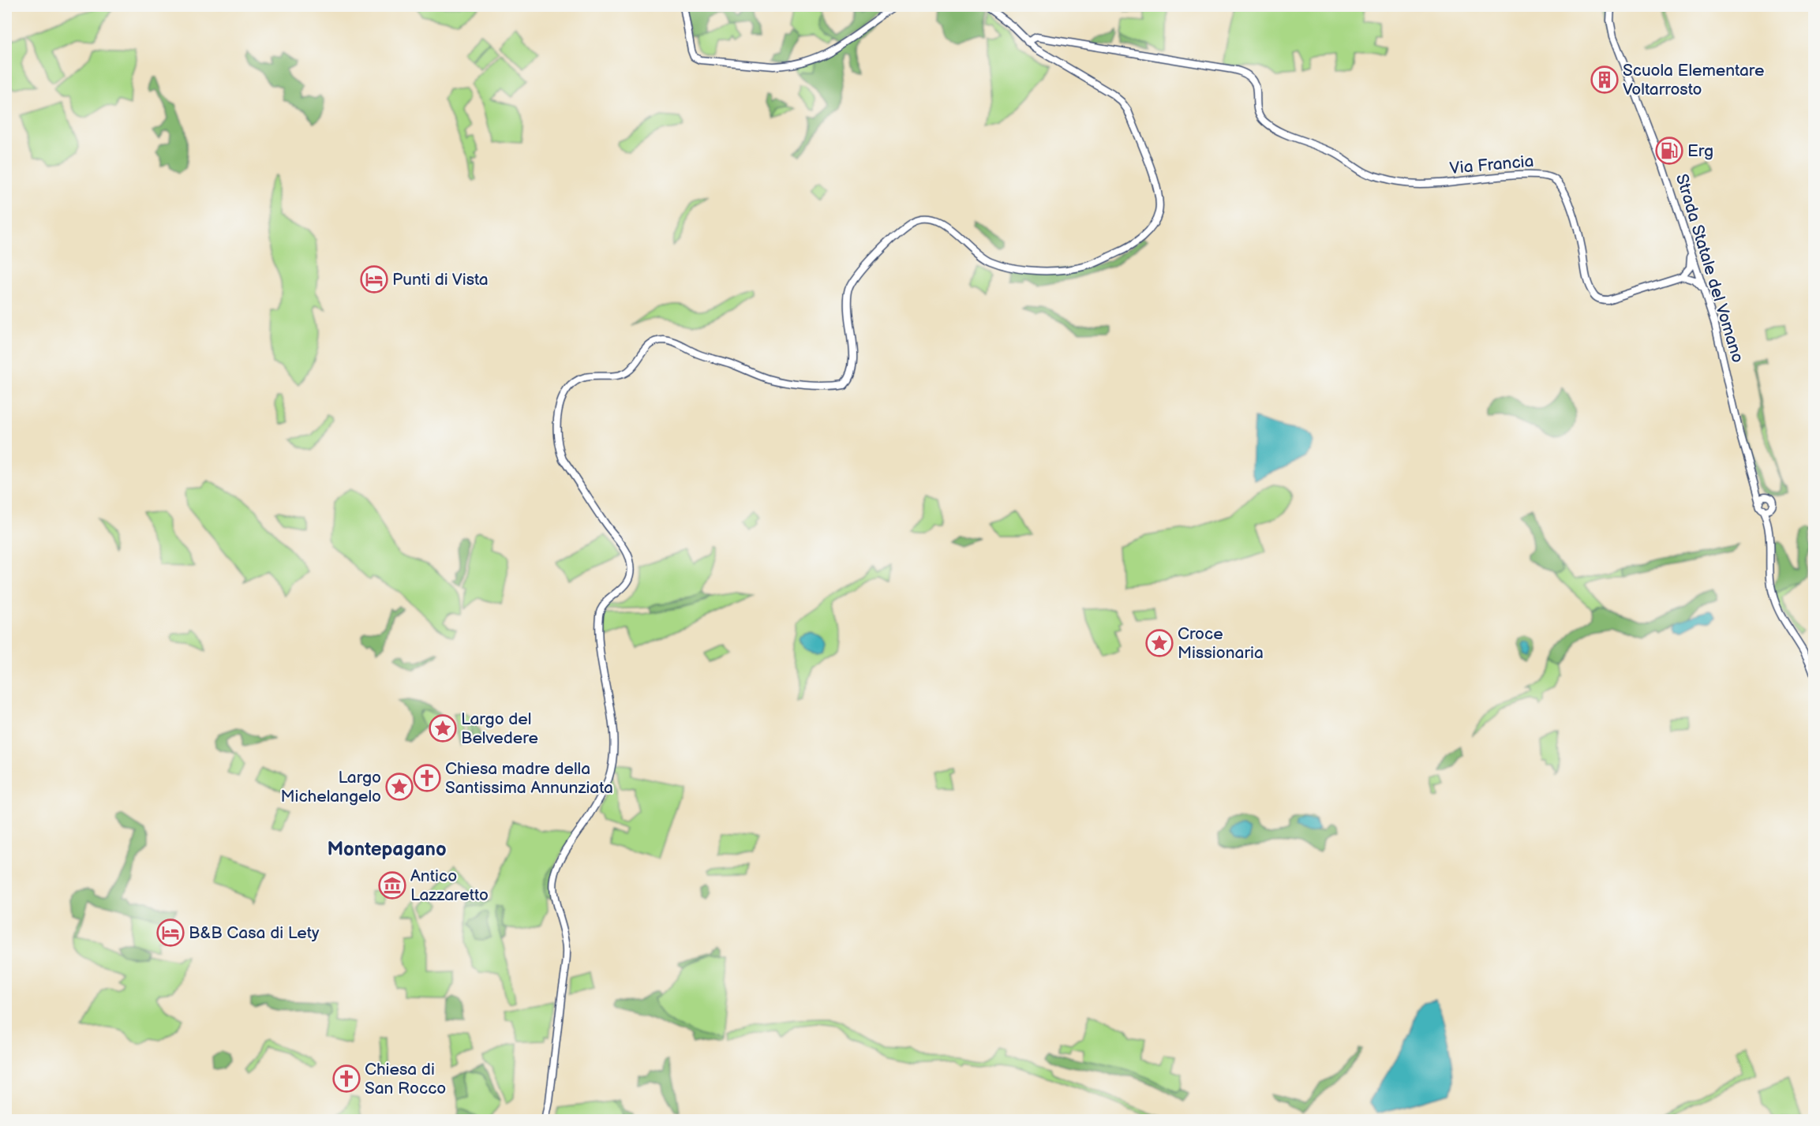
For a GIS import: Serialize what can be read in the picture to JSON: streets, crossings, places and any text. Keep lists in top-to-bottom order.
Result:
{
  "streets": {
    "main road": ["Via Francia", "Strada Statale del Vomano"]
  },
  "crossings": [
    ["Via Francia", "Strada Statale del Vomano"]
  ],
  "districts": ["Montepagano"],
  "places": {
    "building": ["Scuola Elementare Voltarrosto"],
    "fuel station": ["Erg"],
    "hotel": ["Punti di Vista", "B&B Casa di Lety"],
    "place": ["Croce Missionaria", "Largo del Belvedere", "Largo Michelangelo"],
    "church": ["Chiesa madre della Santissima Annunziata", "Chiesa di San Rocco"],
    "museum": ["Antico Lazzaretto"]
  }
}
